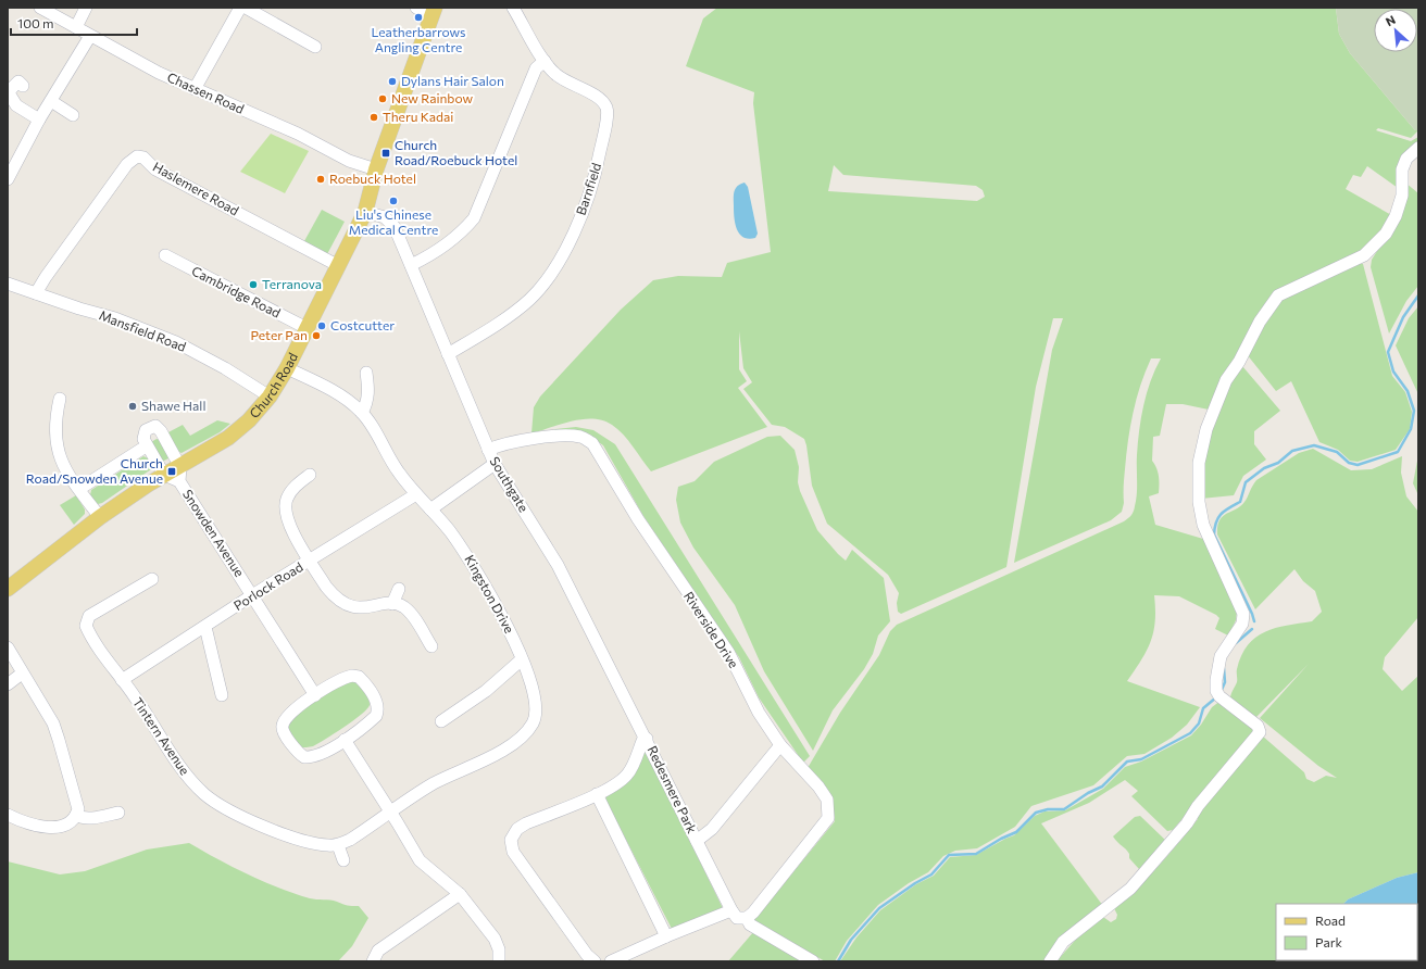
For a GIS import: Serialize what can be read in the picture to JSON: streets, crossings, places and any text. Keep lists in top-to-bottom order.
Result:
{
  "streets": {
    "main road": ["Church Road"],
    "street": [
      "Chassen Road",
      "Haslemere Road",
      "Barnfield",
      "Cambridge Road",
      "Mansfield Road",
      "Southgate",
      "Snowden Avenue",
      "Porlock Road",
      "Kingston Drive",
      "Riverside Drive",
      "Tintern Avenue",
      "Redesmere Park"
    ]
  },
  "crossings": [
    ["Chassen Road", "Church Road"],
    ["Haslemere Road", "Mansfield Road"],
    ["Haslemere Road", "Church Road"],
    ["Barnfield", "Southgate"],
    ["Cambridge Road", "Church Road"],
    ["Mansfield Road", "Church Road"],
    ["Church Road", "Southgate"],
    ["Church Road", "Snowden Avenue"],
    ["Church Road", "Kingston Drive"],
    ["Southgate", "Riverside Drive"],
    ["Southgate", "Redesmere Park"],
    ["Snowden Avenue", "Porlock Road"],
    ["Porlock Road", "Kingston Drive"],
    ["Porlock Road", "Tintern Avenue"]
  ],
  "places": {
    "other": [
      "Leatherbarrows Angling Centre",
      "Dylans Hair Salon",
      "New Rainbow",
      "Theru Kadai",
      "Roebuck Hotel",
      "Liu's Chinese Medical Centre",
      "Terranova",
      "Costcutter",
      "Peter Pan",
      "Shawe Hall"
    ],
    "transit": ["Church Road/Roebuck Hotel", "Church Road/Snowden Avenue"]
  },
  "legend": ["Road", "Park"],
  "scale_bar": "100 m",
  "north": "top left"
}
